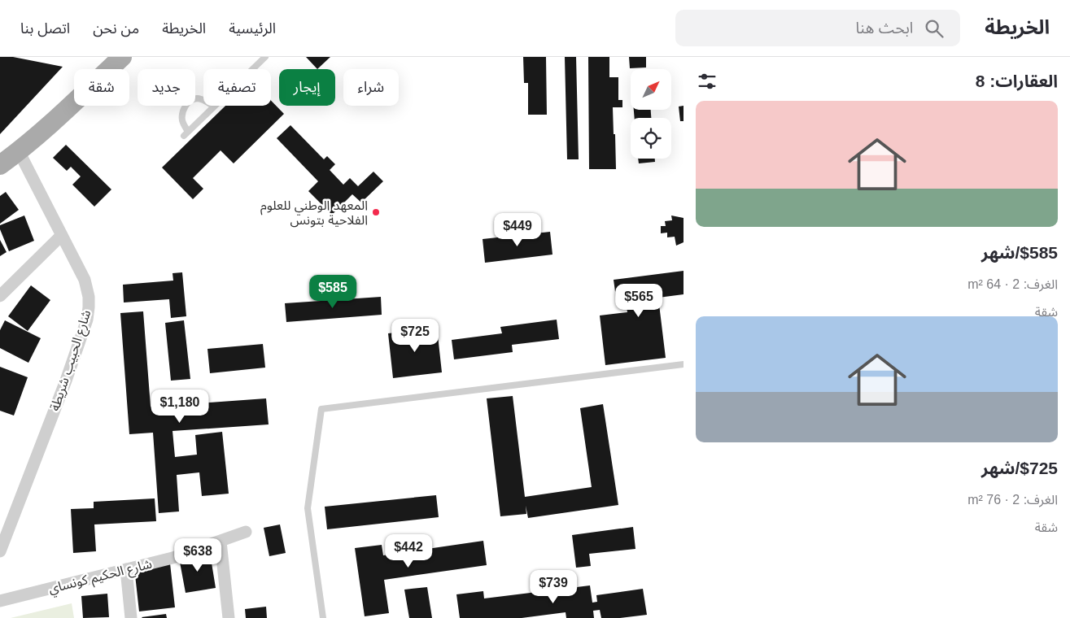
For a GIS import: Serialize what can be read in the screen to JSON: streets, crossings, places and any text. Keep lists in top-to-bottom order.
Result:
{
  "streets": {
    "street": ["شارع الحبيب شريطة", "شارع الحكيم كونساي"]
  },
  "places": ["المعهد الوطني للعلوم الفلاحية بتونس"],
  "north": "top right",
  "page": {
    "header": "الخريطة",
    "search": "ابحث هنا",
    "nav": [
      "الرئيسية",
      "الخريطة",
      "من نحن",
      "اتصل بنا"
    ],
    "heading": "العقارات: 8",
    "chip": [
      "شراء",
      "إيجار",
      "تصفية",
      "جديد",
      "شقة"
    ],
    "list": [
      {
        "name": "$585/شهر",
        "note": "الغرف: 2 · 64 m² · شقة"
      },
      {
        "name": "$725/شهر",
        "note": "الغرف: 2 · 76 m² · شقة"
      }
    ],
    "price": [
      "$449",
      "$585",
      "$565",
      "$725",
      "$1,180",
      "$442",
      "$638",
      "$739"
    ]
  }
}
